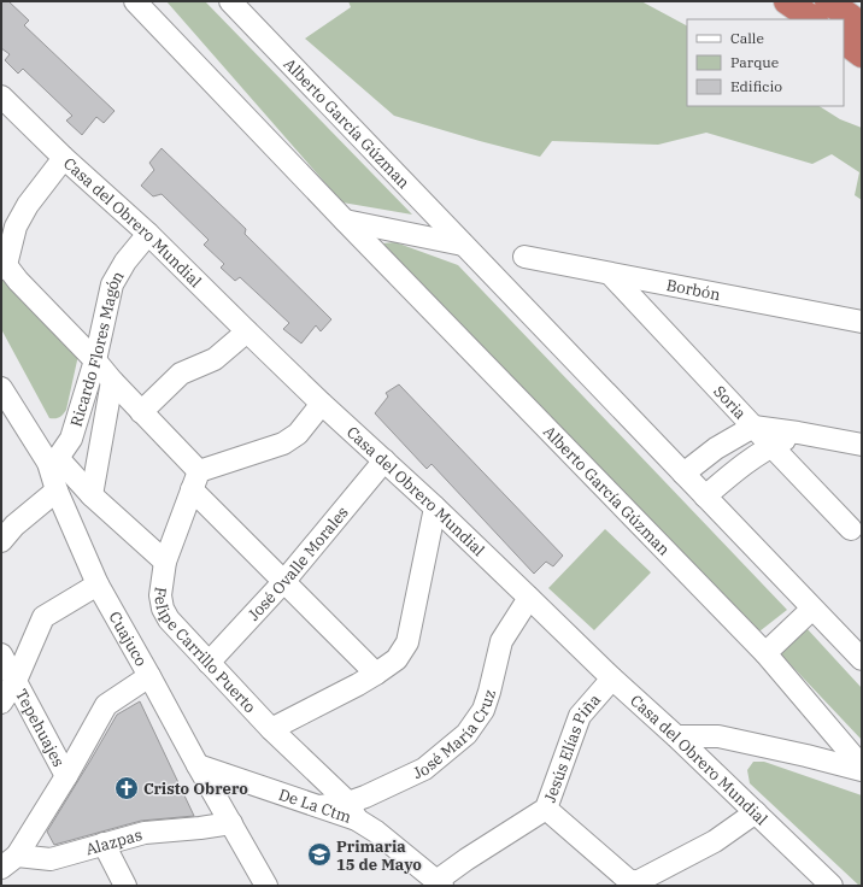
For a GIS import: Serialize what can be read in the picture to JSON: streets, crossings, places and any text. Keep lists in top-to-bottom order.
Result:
{
  "streets": {
    "street": [
      "Alberto García Gúzman",
      "Casa del Obrero Mundial",
      "Borbón",
      "Ricardo Flores Magón",
      "Soria",
      "José Ovalle Morales",
      "Cuajuco",
      "Felipe Carrillo Puerto",
      "Tepehuajes",
      "José María Cruz",
      "Jesús Elías Piña",
      "De La Ctm",
      "Alazpas"
    ]
  },
  "crossings": [
    ["Casa del Obrero Mundial", "Ricardo Flores Magón"],
    ["Casa del Obrero Mundial", "José Ovalle Morales"],
    ["Casa del Obrero Mundial", "Felipe Carrillo Puerto"],
    ["Casa del Obrero Mundial", "José María Cruz"],
    ["Casa del Obrero Mundial", "Jesús Elías Piña"],
    ["Borbón", "Soria"],
    ["Ricardo Flores Magón", "Cuajuco"],
    ["José Ovalle Morales", "Felipe Carrillo Puerto"],
    ["Cuajuco", "De La Ctm"],
    ["Cuajuco", "Alazpas"],
    ["Felipe Carrillo Puerto", "José María Cruz"],
    ["Felipe Carrillo Puerto", "De La Ctm"],
    ["José María Cruz", "De La Ctm"],
    ["Jesús Elías Piña", "De La Ctm"]
  ],
  "places": {
    "church": ["Cristo Obrero"],
    "school or university": ["Primaria 15 de Mayo"]
  },
  "legend": ["Calle", "Parque", "Edificio"]
}
